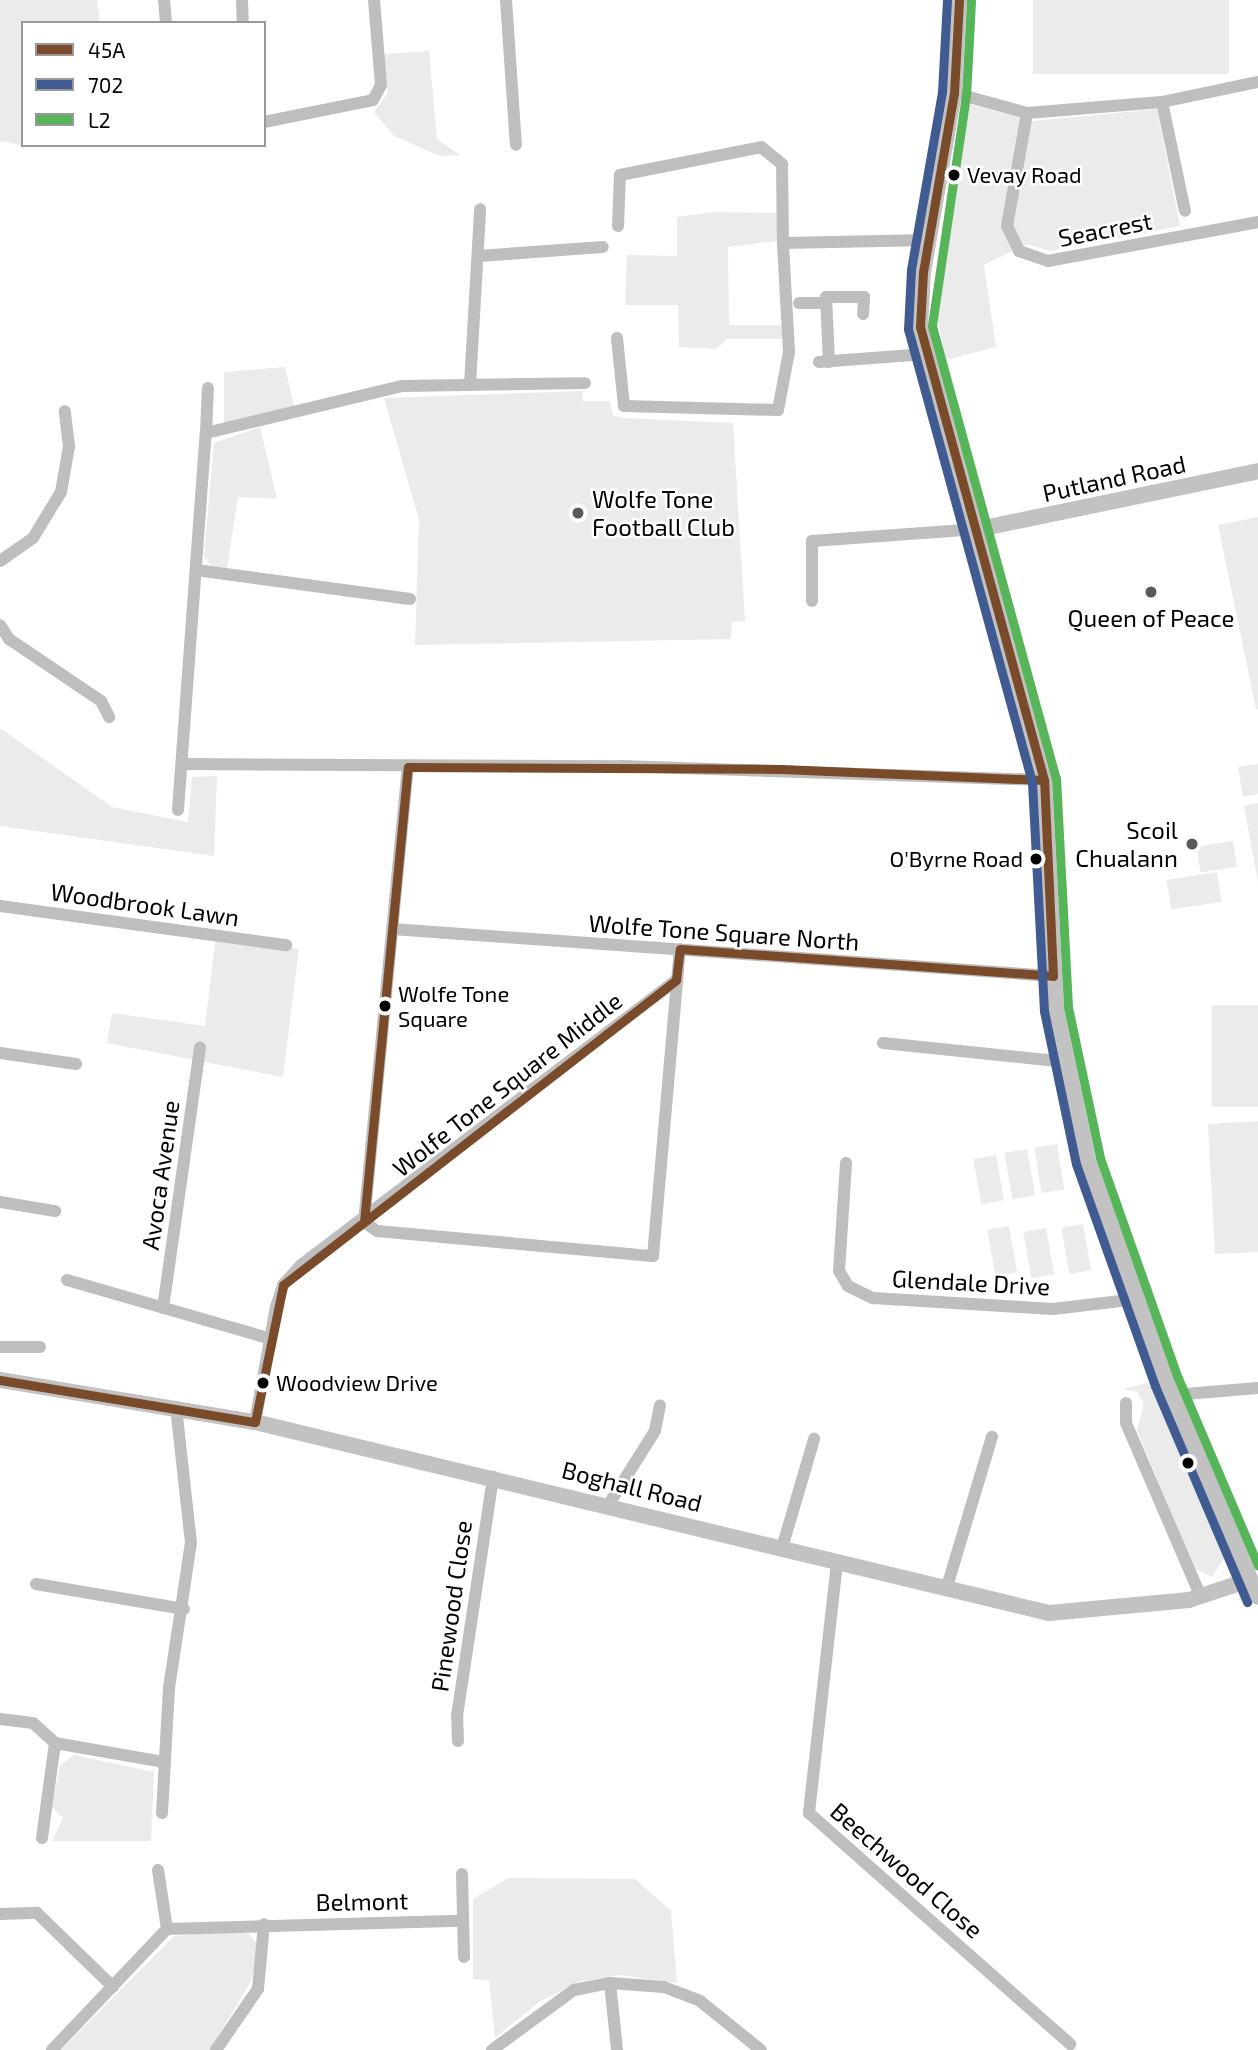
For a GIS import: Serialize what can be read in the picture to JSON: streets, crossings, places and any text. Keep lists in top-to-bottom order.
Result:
{
  "streets": {
    "main road": ["Putland Road", "Boghall Road"],
    "street": [
      "Seacrest",
      "Woodbrook Lawn",
      "Wolfe Tone Square North",
      "Wolfe Tone Square Middle",
      "Avoca Avenue",
      "Glendale Drive",
      "Pinewood Close",
      "Beechwood Close",
      "Belmont"
    ]
  },
  "crossings": [
    ["Boghall Road", "Pinewood Close"],
    ["Boghall Road", "Beechwood Close"]
  ],
  "places": [
    "Vevay Road",
    "Wolfe Tone Football Club",
    "Queen of Peace",
    "Scoil Chualann",
    "O'Byrne Road",
    "Wolfe Tone Square",
    "Woodview Drive"
  ],
  "lines": ["transit line 45A", "transit line 702", "transit line L2"],
  "legend": ["45A", "702", "L2"]
}
